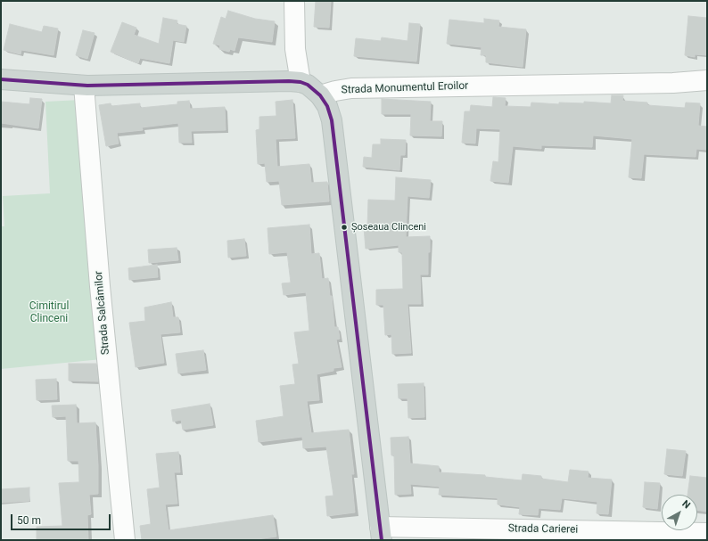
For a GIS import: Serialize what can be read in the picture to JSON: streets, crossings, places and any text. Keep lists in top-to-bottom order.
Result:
{
  "streets": {
    "street": ["Strada Monumentul Eroilor", "Strada Salcâmilor", "Strada Carierei"]
  },
  "parks": ["Cimitirul Clinceni"],
  "places": ["Șoseaua Clinceni"],
  "scale_bar": "50 m",
  "north": "top right"
}
